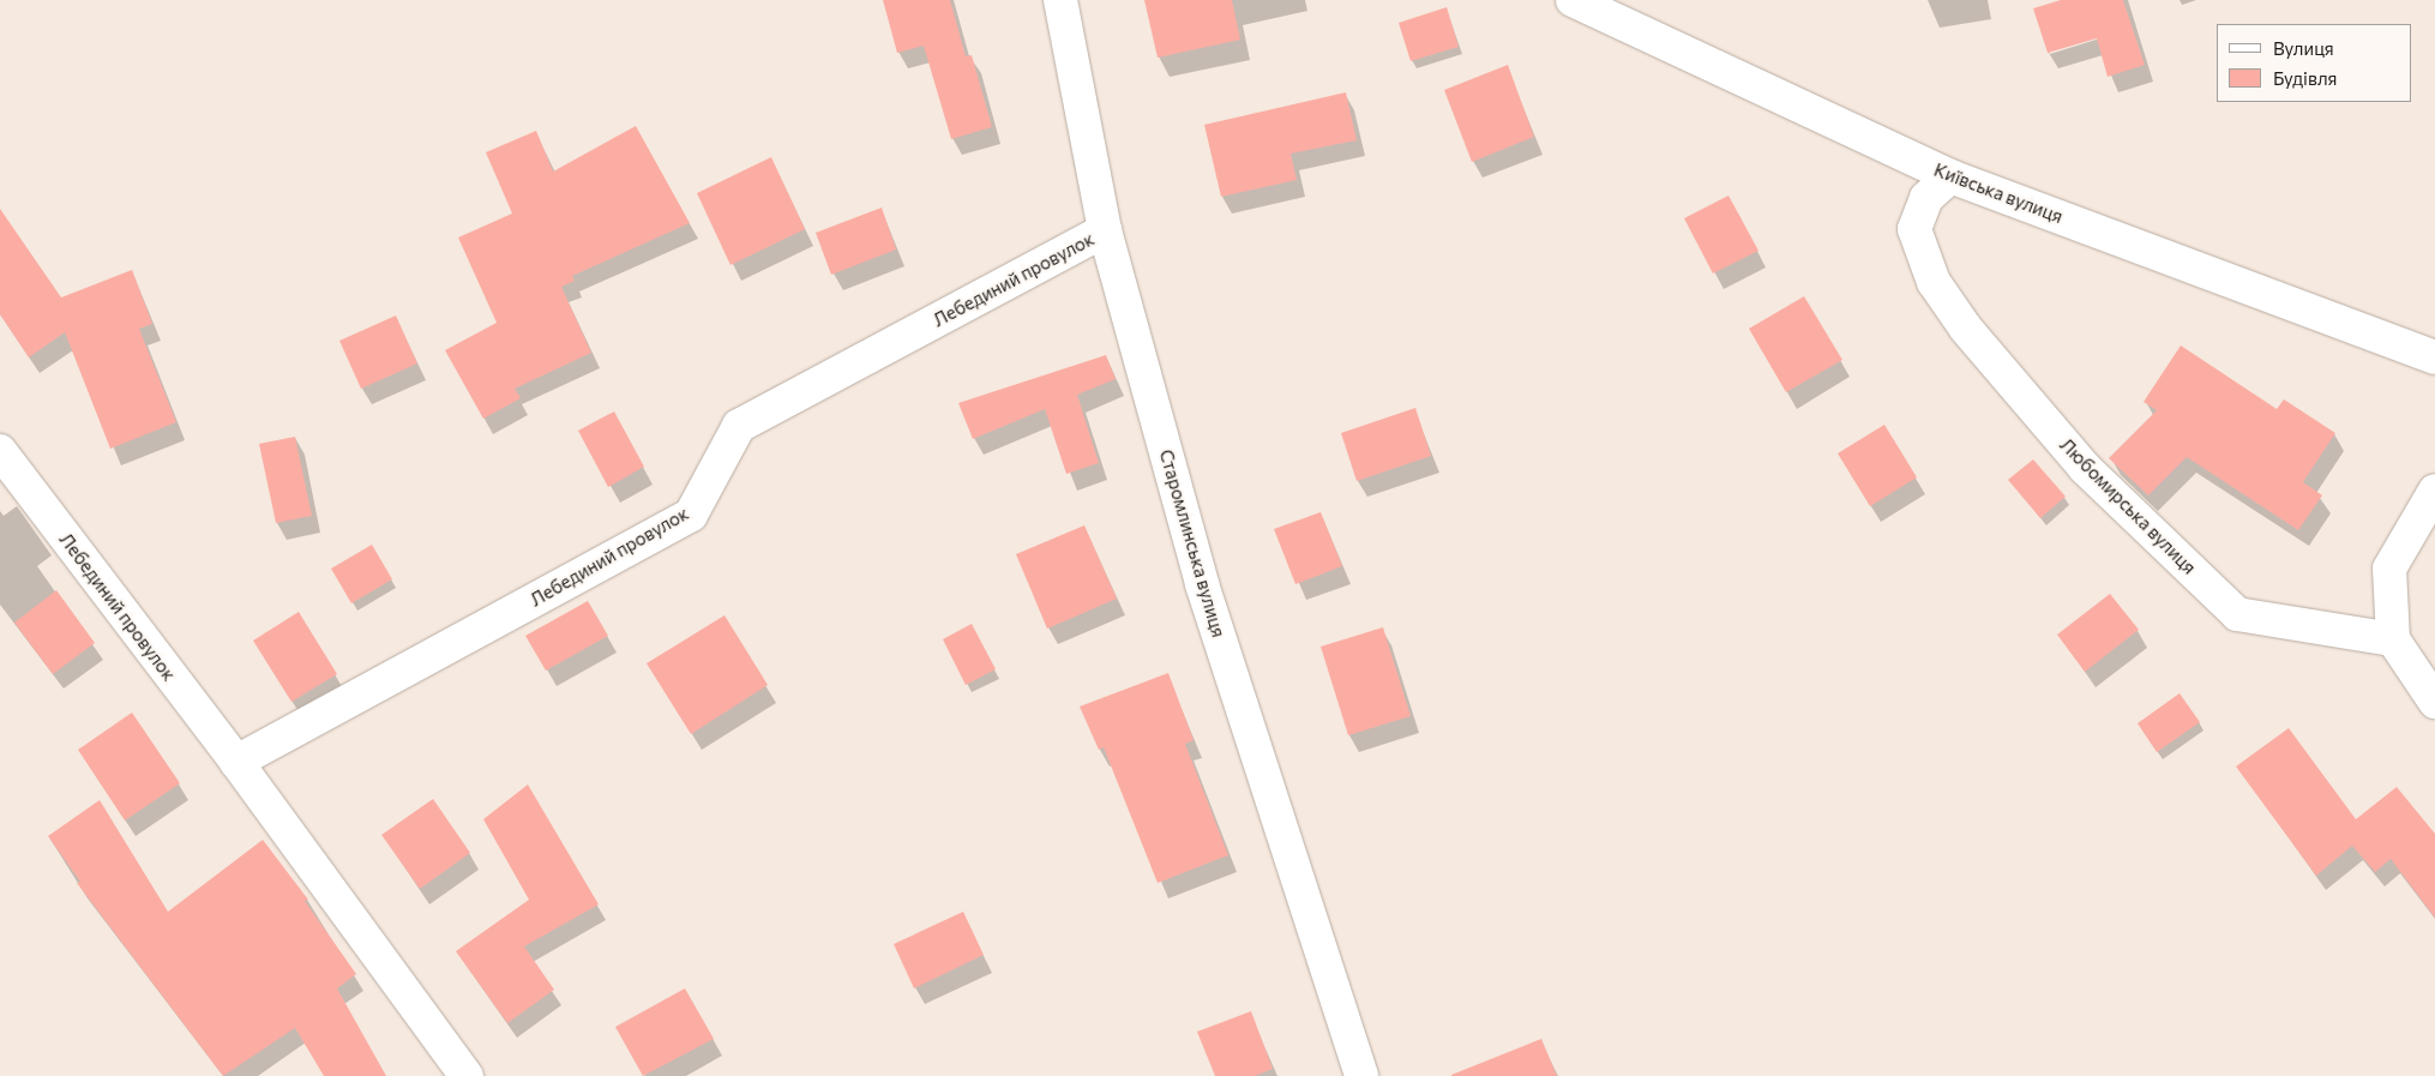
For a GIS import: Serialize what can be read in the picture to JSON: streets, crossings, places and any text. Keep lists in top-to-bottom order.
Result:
{
  "streets": {
    "street": [
      "Київська вулиця",
      "Лебединий провулок",
      "Любомирська вулиця",
      "Старомлинська вулиця"
    ]
  },
  "crossings": [
    ["Київська вулиця", "Любомирська вулиця"],
    ["Лебединий провулок", "Старомлинська вулиця"]
  ],
  "legend": ["Вулиця", "Будівля"]
}
